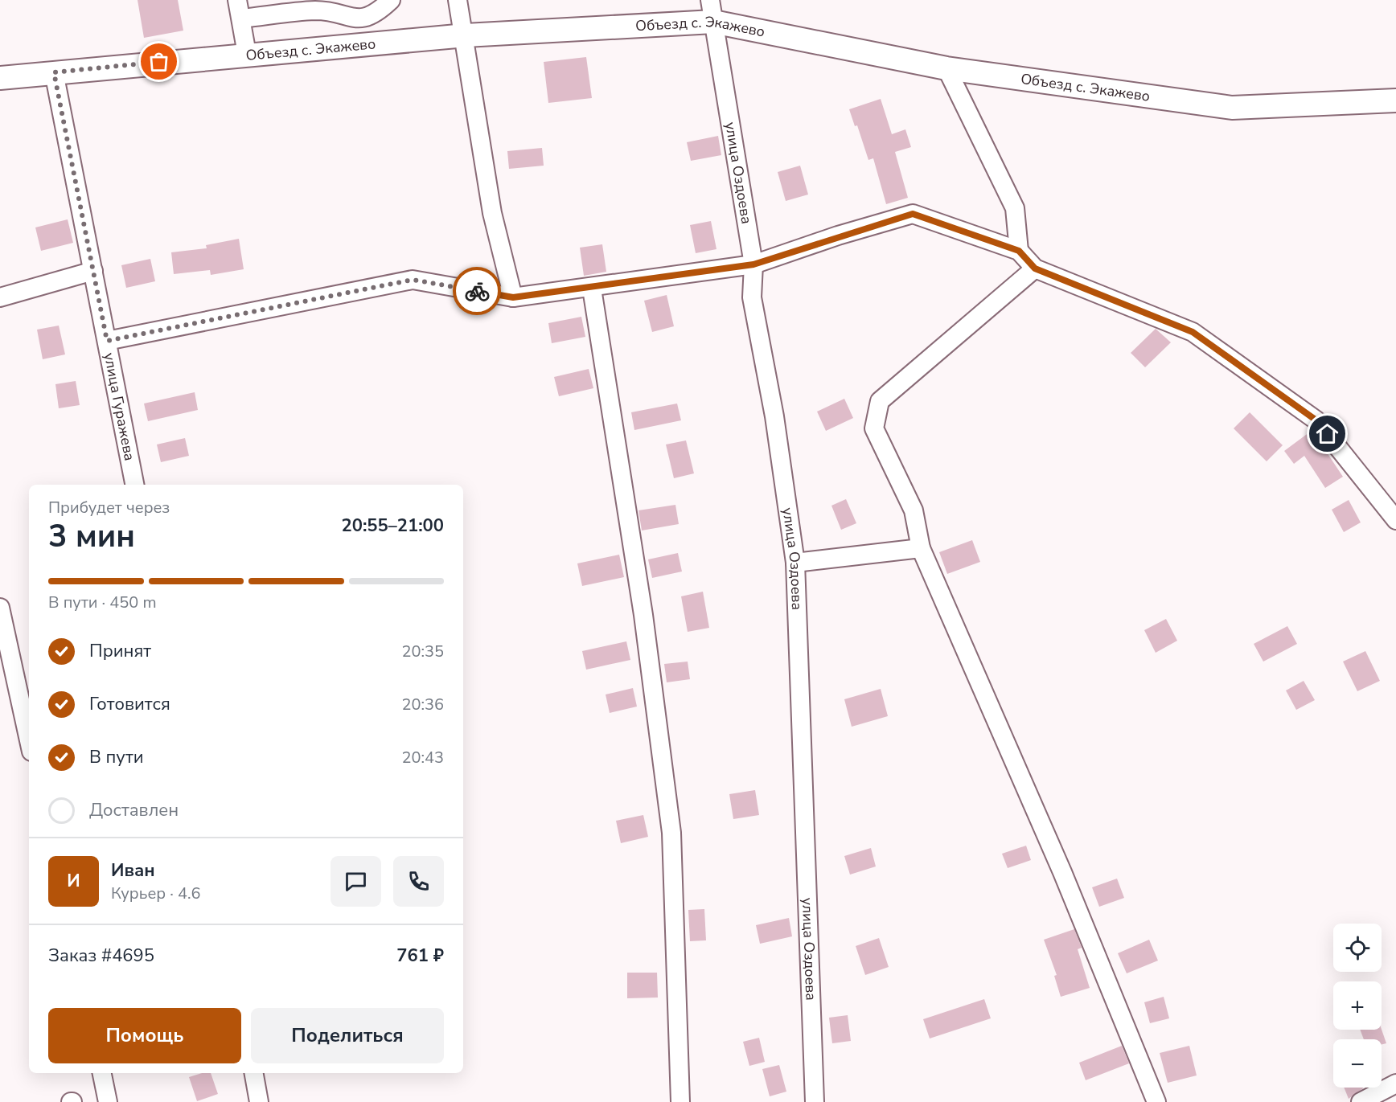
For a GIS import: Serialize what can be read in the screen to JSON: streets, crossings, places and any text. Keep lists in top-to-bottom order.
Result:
{
  "streets": {
    "main road": ["Объезд с. Экажево"],
    "street": ["улица Оздоева", "улица Гуражева"]
  },
  "crossings": [
    ["Объезд с. Экажево", "улица Оздоева"],
    ["Объезд с. Экажево", "улица Гуражева"]
  ],
  "page": {
    "heading": ["3 мин", "Прибудет через", "20:55–21:00"],
    "panel": [
      "Иван",
      "Курьер · 4.6",
      "Заказ #4695",
      "761 ₽"
    ],
    "bar": "В пути · 450 m",
    "list": [
      ["Принят", "20:35"],
      ["Готовится", "20:36"],
      ["В пути", "20:43"],
      "Доставлен"
    ],
    "round": "И",
    "map_buttons": ["+", "−"],
    "buttons": ["Помощь", "Поделиться"]
  }
}
